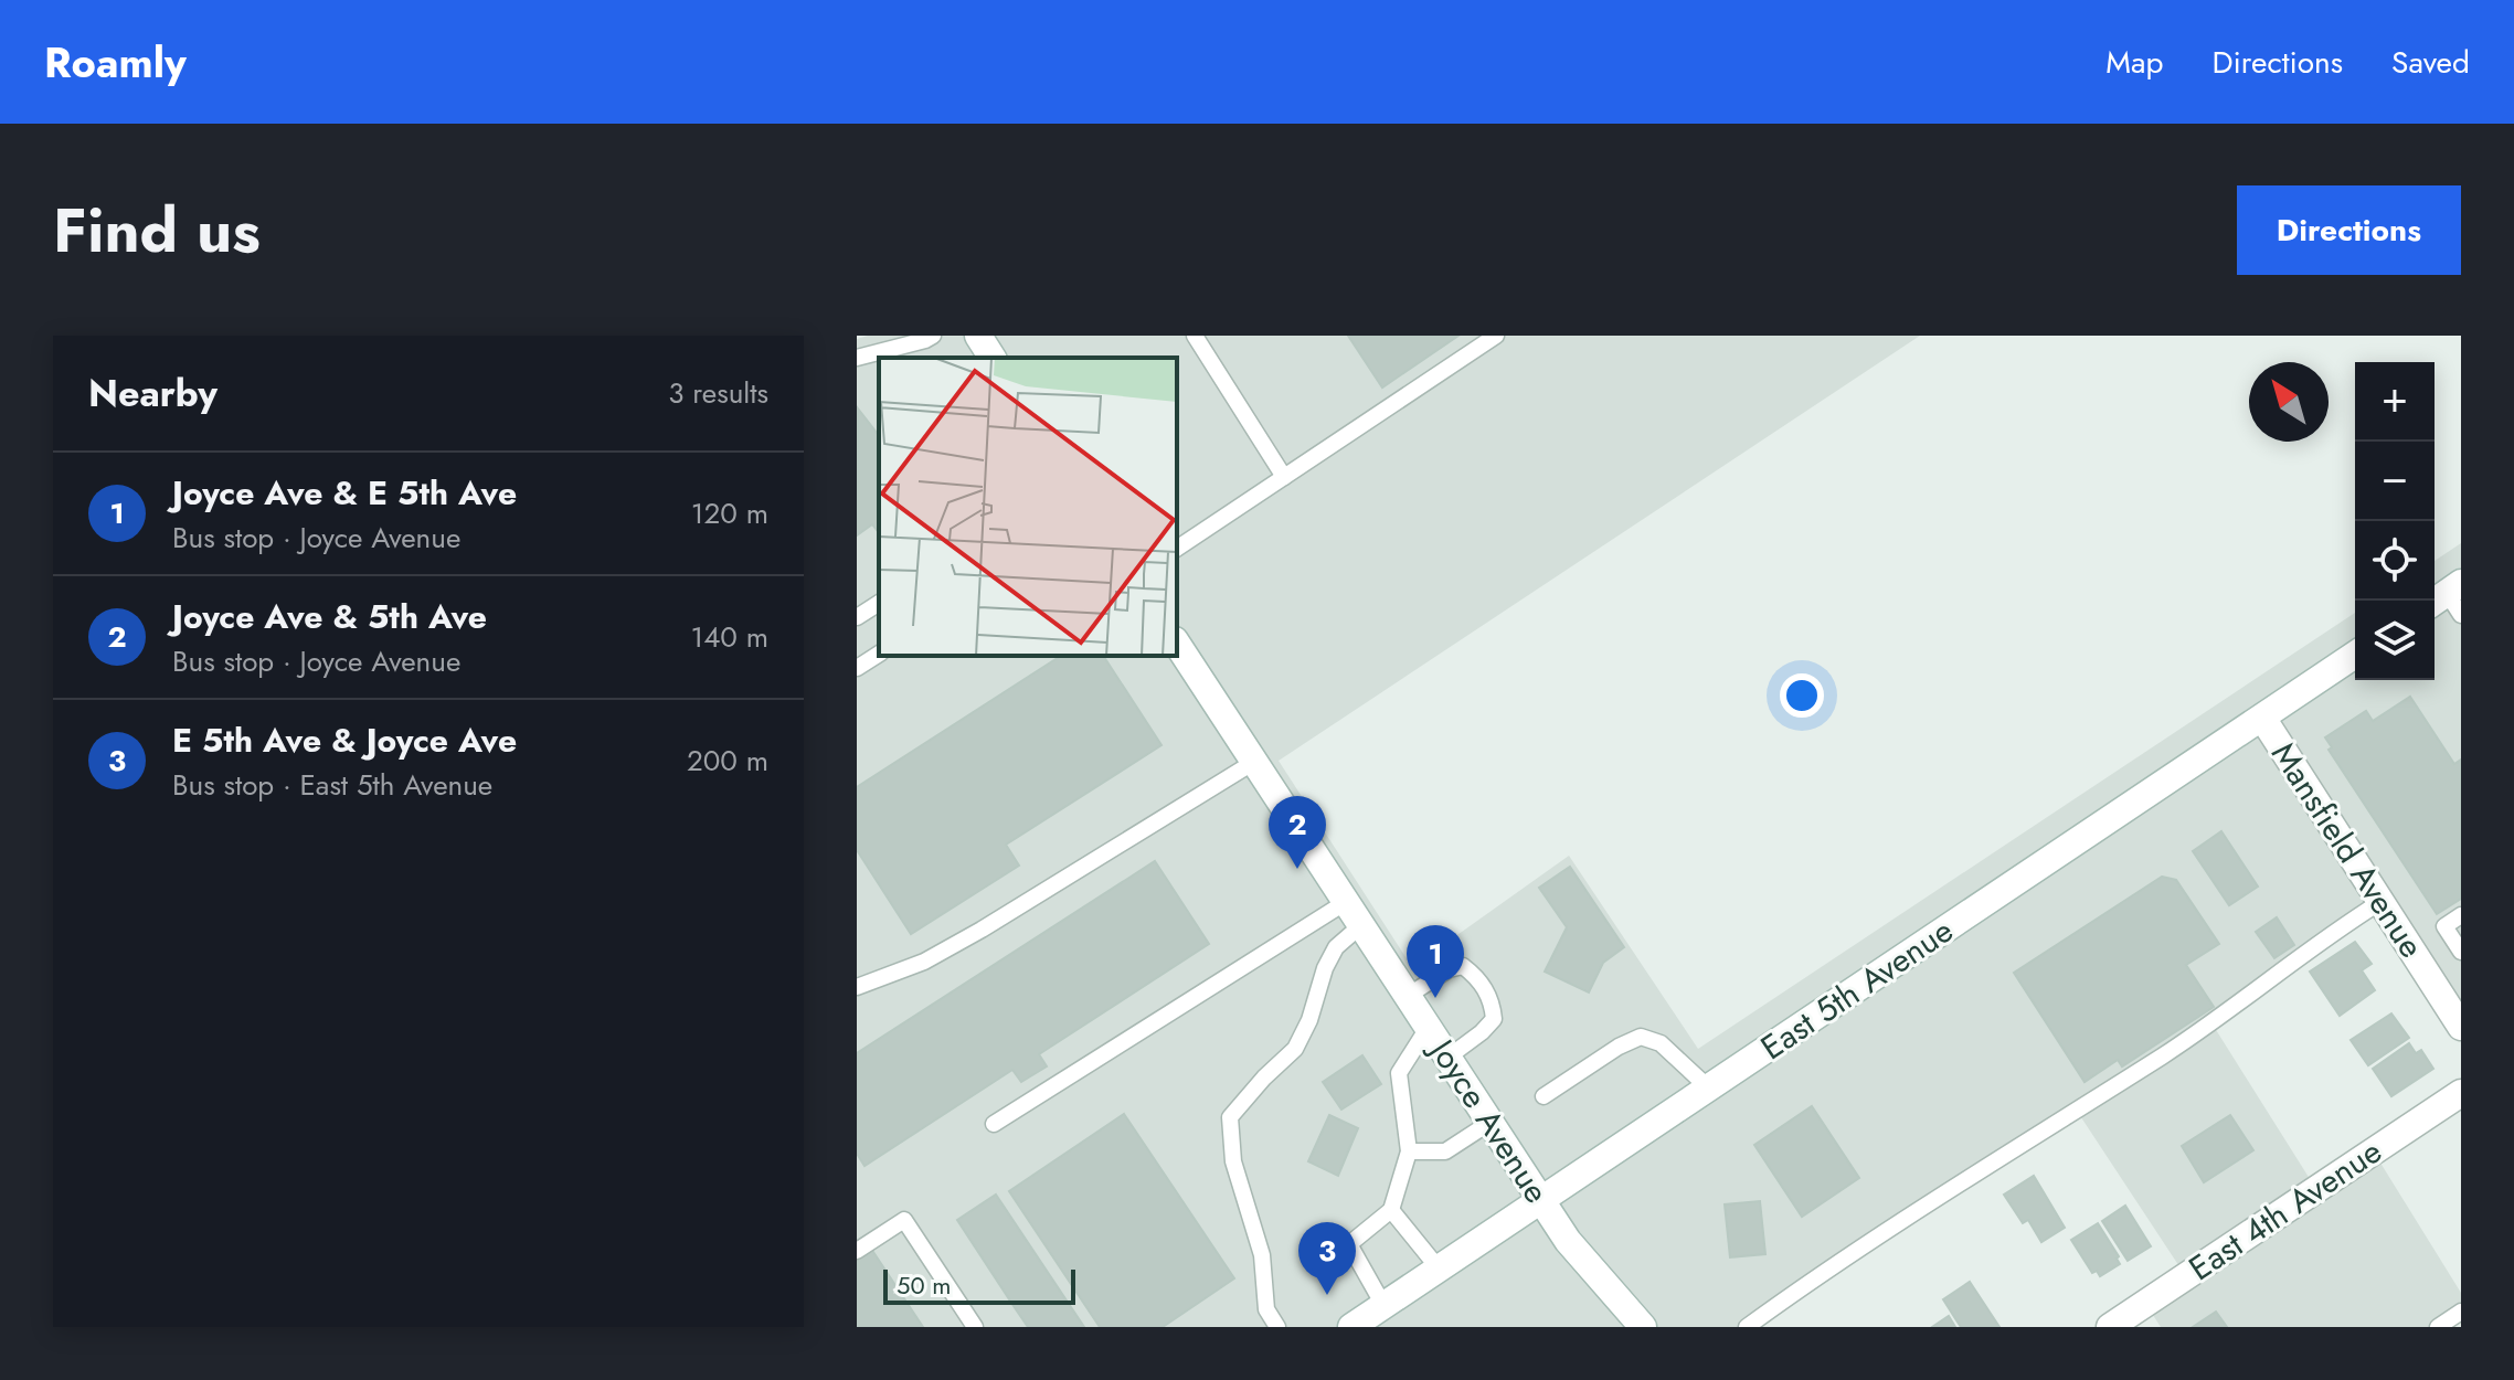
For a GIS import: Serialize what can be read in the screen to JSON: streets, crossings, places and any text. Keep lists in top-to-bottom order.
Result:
{
  "streets": {
    "street": [
      "Mansfield Avenue",
      "East 5th Avenue",
      "Joyce Avenue",
      "East 4th Avenue"
    ]
  },
  "crossings": [
    ["Mansfield Avenue", "East 5th Avenue"],
    ["East 5th Avenue", "Joyce Avenue"]
  ],
  "scale_bar": "50 m",
  "north": "top left",
  "page": {
    "header": "Roamly",
    "nav": ["Map", "Directions", "Saved"],
    "title": "Find us",
    "buttons": "Directions",
    "heading": ["Nearby", "3 results"],
    "map_buttons": ["+", "−"],
    "list": [
      {
        "mark": "1",
        "name": "Joyce Ave & E 5th Ave",
        "note": "Bus stop · Joyce Avenue",
        "value": "120 m"
      },
      {
        "mark": "2",
        "name": "Joyce Ave & 5th Ave",
        "note": "Bus stop · Joyce Avenue",
        "value": "140 m"
      },
      {
        "mark": "3",
        "name": "E 5th Ave & Joyce Ave",
        "note": "Bus stop · East 5th Avenue",
        "value": "200 m"
      }
    ],
    "pins": ["2", "1", "3"],
    "scale": "50 m"
  }
}
